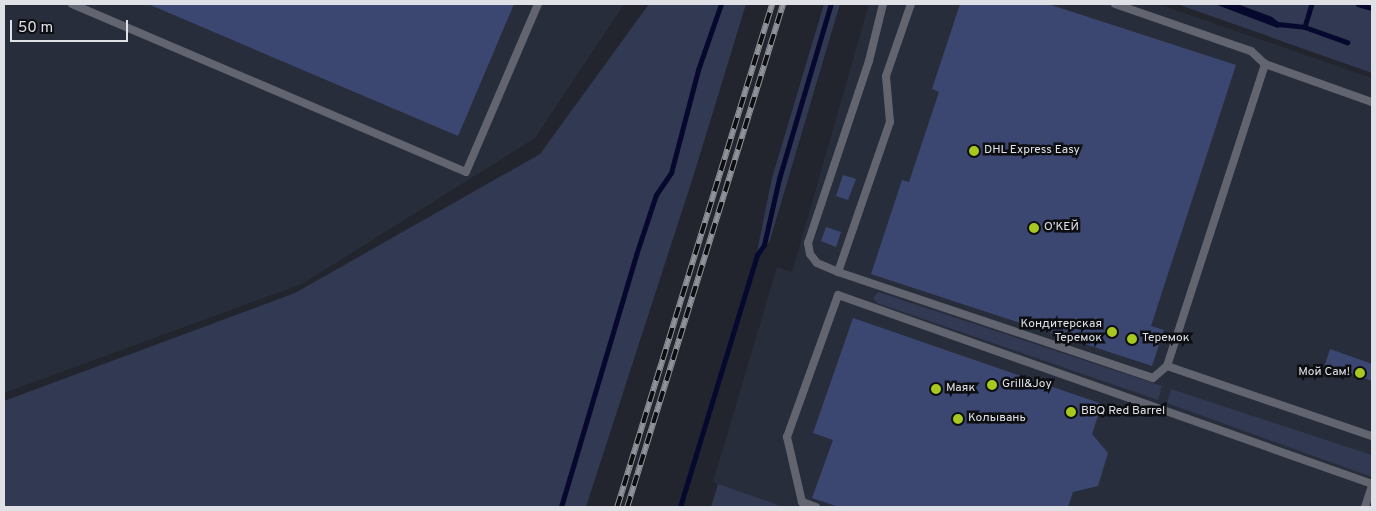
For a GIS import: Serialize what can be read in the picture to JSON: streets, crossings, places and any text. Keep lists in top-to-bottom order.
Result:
{
  "places": [
    "DHL Express Easy",
    "О’КЕЙ",
    "Кондитерская Теремок",
    "Теремок",
    "Мой Сам!",
    "Grill&Joy",
    "Маяк",
    "BBQ Red Barrel",
    "Колывань"
  ],
  "scale_bar": "50 m"
}
